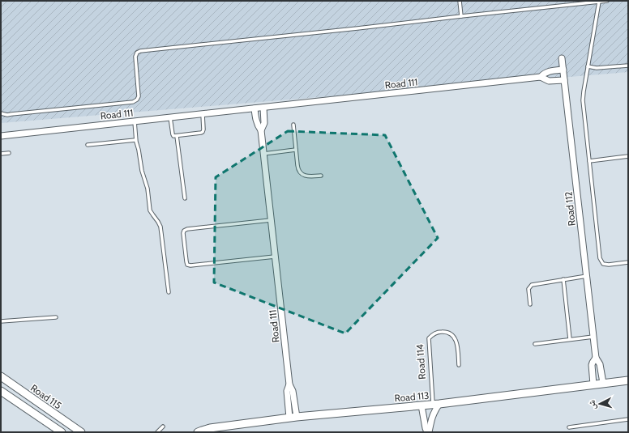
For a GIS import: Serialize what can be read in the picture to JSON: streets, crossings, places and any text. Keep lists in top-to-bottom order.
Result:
{
  "streets": {
    "street": [
      "Road 111",
      "Road 112",
      "Road 115",
      "Road 113"
    ],
    "lane": ["Road 114"]
  },
  "crossings": [
    ["Road 111", "Road 112"],
    ["Road 111", "Road 113"],
    ["Road 112", "Road 113"],
    ["Road 114", "Road 113"]
  ],
  "north": "left"
}
